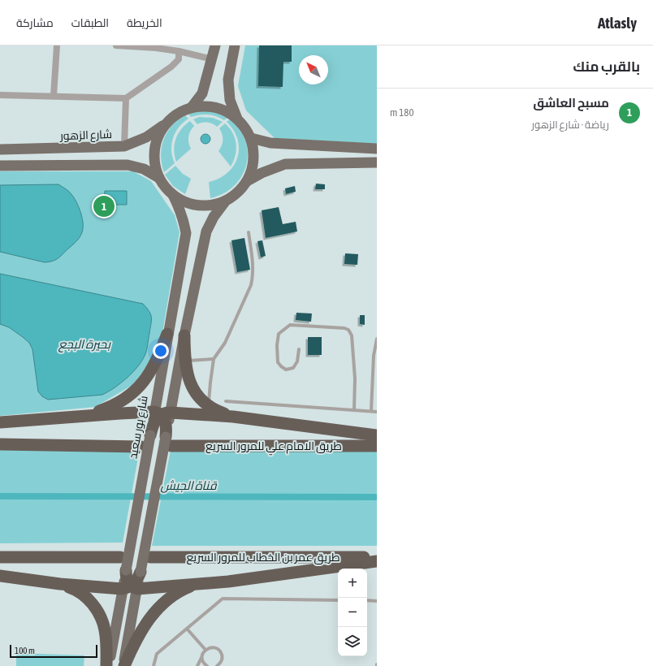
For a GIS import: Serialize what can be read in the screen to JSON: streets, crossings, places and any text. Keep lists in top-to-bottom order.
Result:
{
  "streets": {
    "highway": ["طريق الامام علي للمرور السريع", "طريق عمر بن الخطاب للمرور السريع"],
    "main road": ["شارع الزهور", "شارع بور سعيد"]
  },
  "crossings": [
    ["شارع الزهور", "شارع بور سعيد"]
  ],
  "water": ["بحيرة البجع", "قناة الجيش"],
  "scale_bar": "100 m",
  "north": "top left",
  "page": {
    "header": "Atlasly",
    "nav": ["الخريطة", "الطبقات", "مشاركة"],
    "heading": "بالقرب منك",
    "list": [
      {
        "mark": "1",
        "name": "مسبح العاشق",
        "note": "رياضة · شارع الزهور",
        "value": "180 m"
      }
    ],
    "pins": "1",
    "map_buttons": ["+", "−"],
    "scale": "100 m"
  }
}
